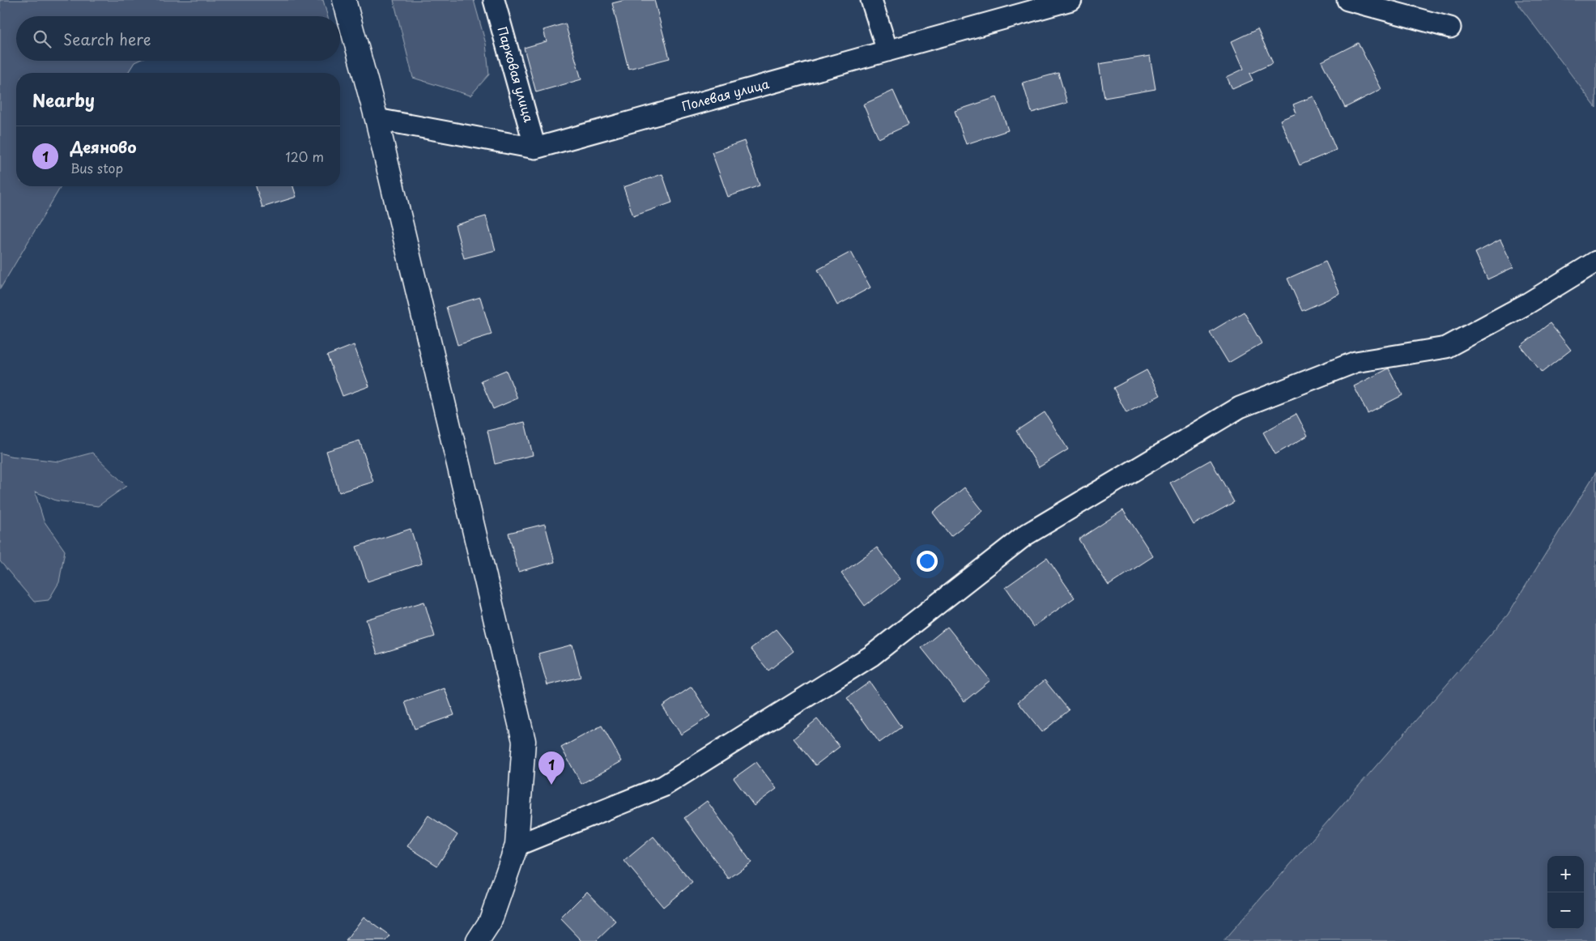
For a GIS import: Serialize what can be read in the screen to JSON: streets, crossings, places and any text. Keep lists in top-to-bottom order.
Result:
{
  "streets": {
    "street": ["Парковая улица", "Полевая улица"]
  },
  "crossings": [
    ["Парковая улица", "Полевая улица"]
  ],
  "page": {
    "search": "Search here",
    "heading": "Nearby",
    "list": [
      {
        "mark": "1",
        "name": "Деяново",
        "note": "Bus stop",
        "value": "120 m"
      }
    ],
    "pins": "1",
    "map_buttons": ["+", "−"]
  }
}
